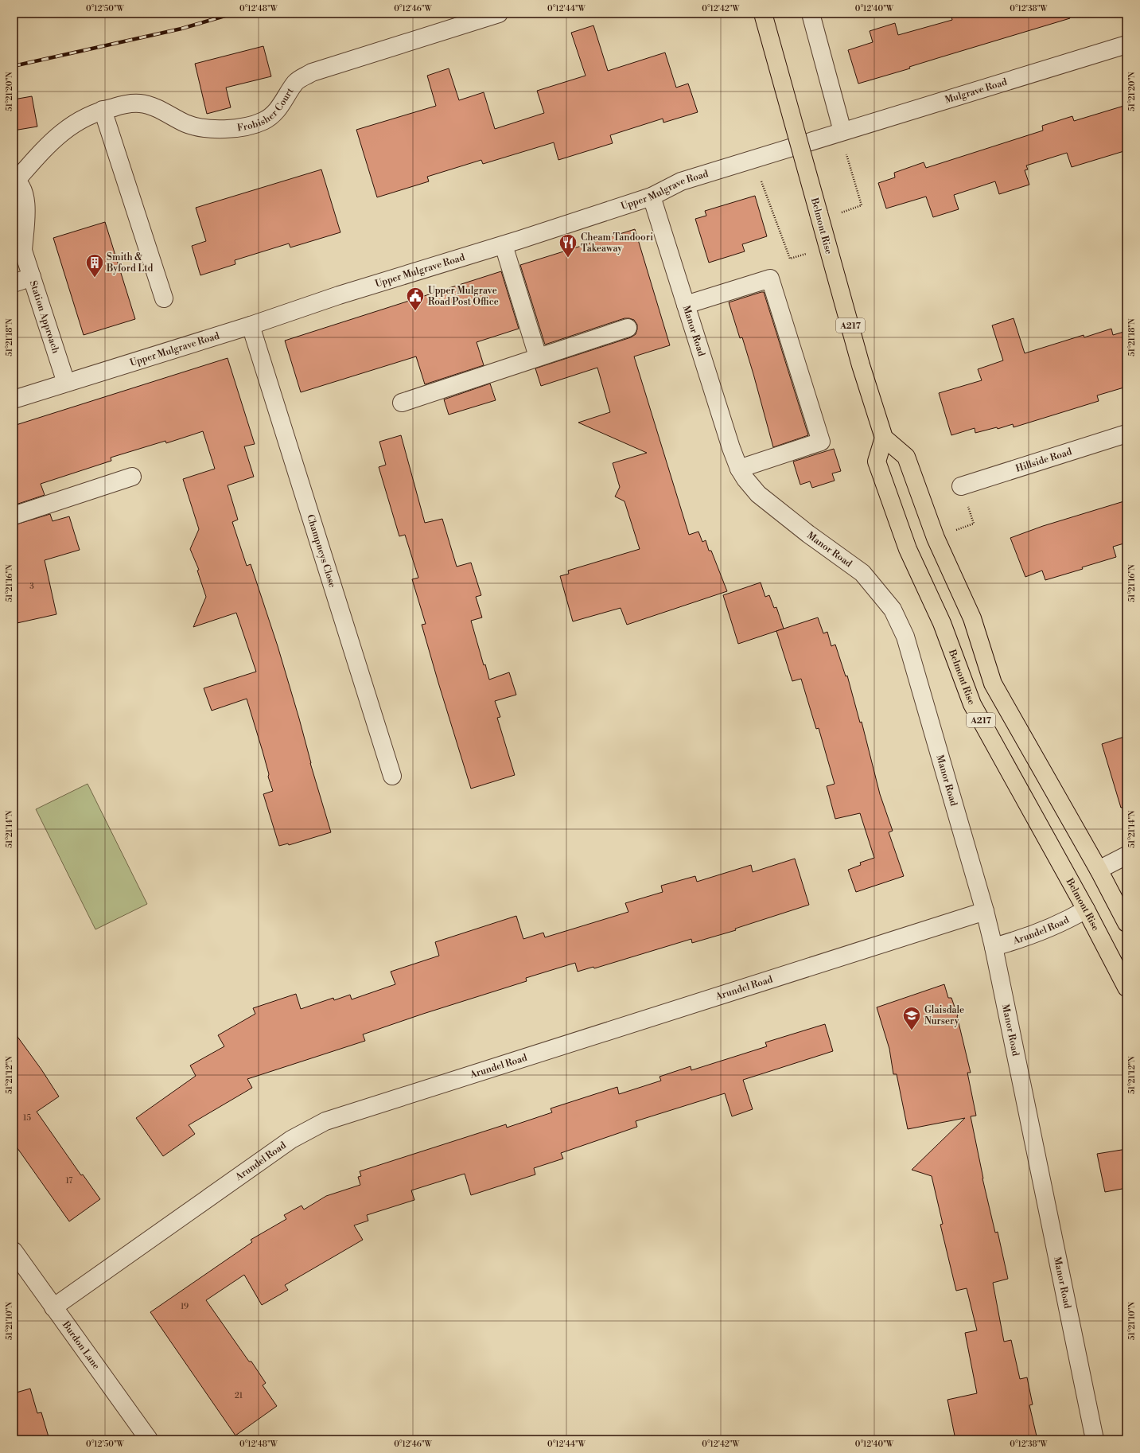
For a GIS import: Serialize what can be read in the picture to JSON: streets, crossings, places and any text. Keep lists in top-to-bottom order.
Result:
{
  "streets": {
    "highway": ["Belmont Rise", "A217"],
    "street": [
      "Mulgrave Road",
      "Frobisher Court",
      "Upper Mulgrave Road",
      "Station Approach",
      "Manor Road",
      "Hillside Road",
      "Champneys Close",
      "Arundel Road",
      "Burdon Lane"
    ]
  },
  "crossings": [
    ["Mulgrave Road", "Upper Mulgrave Road"],
    ["Frobisher Court", "Station Approach"],
    ["Upper Mulgrave Road", "Station Approach"],
    ["Upper Mulgrave Road", "Manor Road"],
    ["Upper Mulgrave Road", "Champneys Close"],
    ["Belmont Rise", "A217"],
    ["Belmont Rise", "Arundel Road"],
    ["Manor Road", "Arundel Road"],
    ["Arundel Road", "Burdon Lane"]
  ],
  "places": {
    "restaurant": ["Cheam Tandoori Takeaway"],
    "building": ["Smith & Byford Ltd"],
    "public building": ["Upper Mulgrave Road Post Office"],
    "school or university": ["Glaisdale Nursery"]
  },
  "house_numbers": [
    "3",
    "15",
    "17",
    "19",
    "21"
  ],
  "coordinates": [
    "0°12'50\"W",
    "0°12'48\"W",
    "0°12'46\"W",
    "0°12'44\"W",
    "0°12'42\"W",
    "0°12'40\"W",
    "0°12'38\"W",
    "51°21'20\"N",
    "51°21'18\"N",
    "51°21'16\"N",
    "51°21'14\"N",
    "51°21'12\"N",
    "51°21'10\"N"
  ]
}
